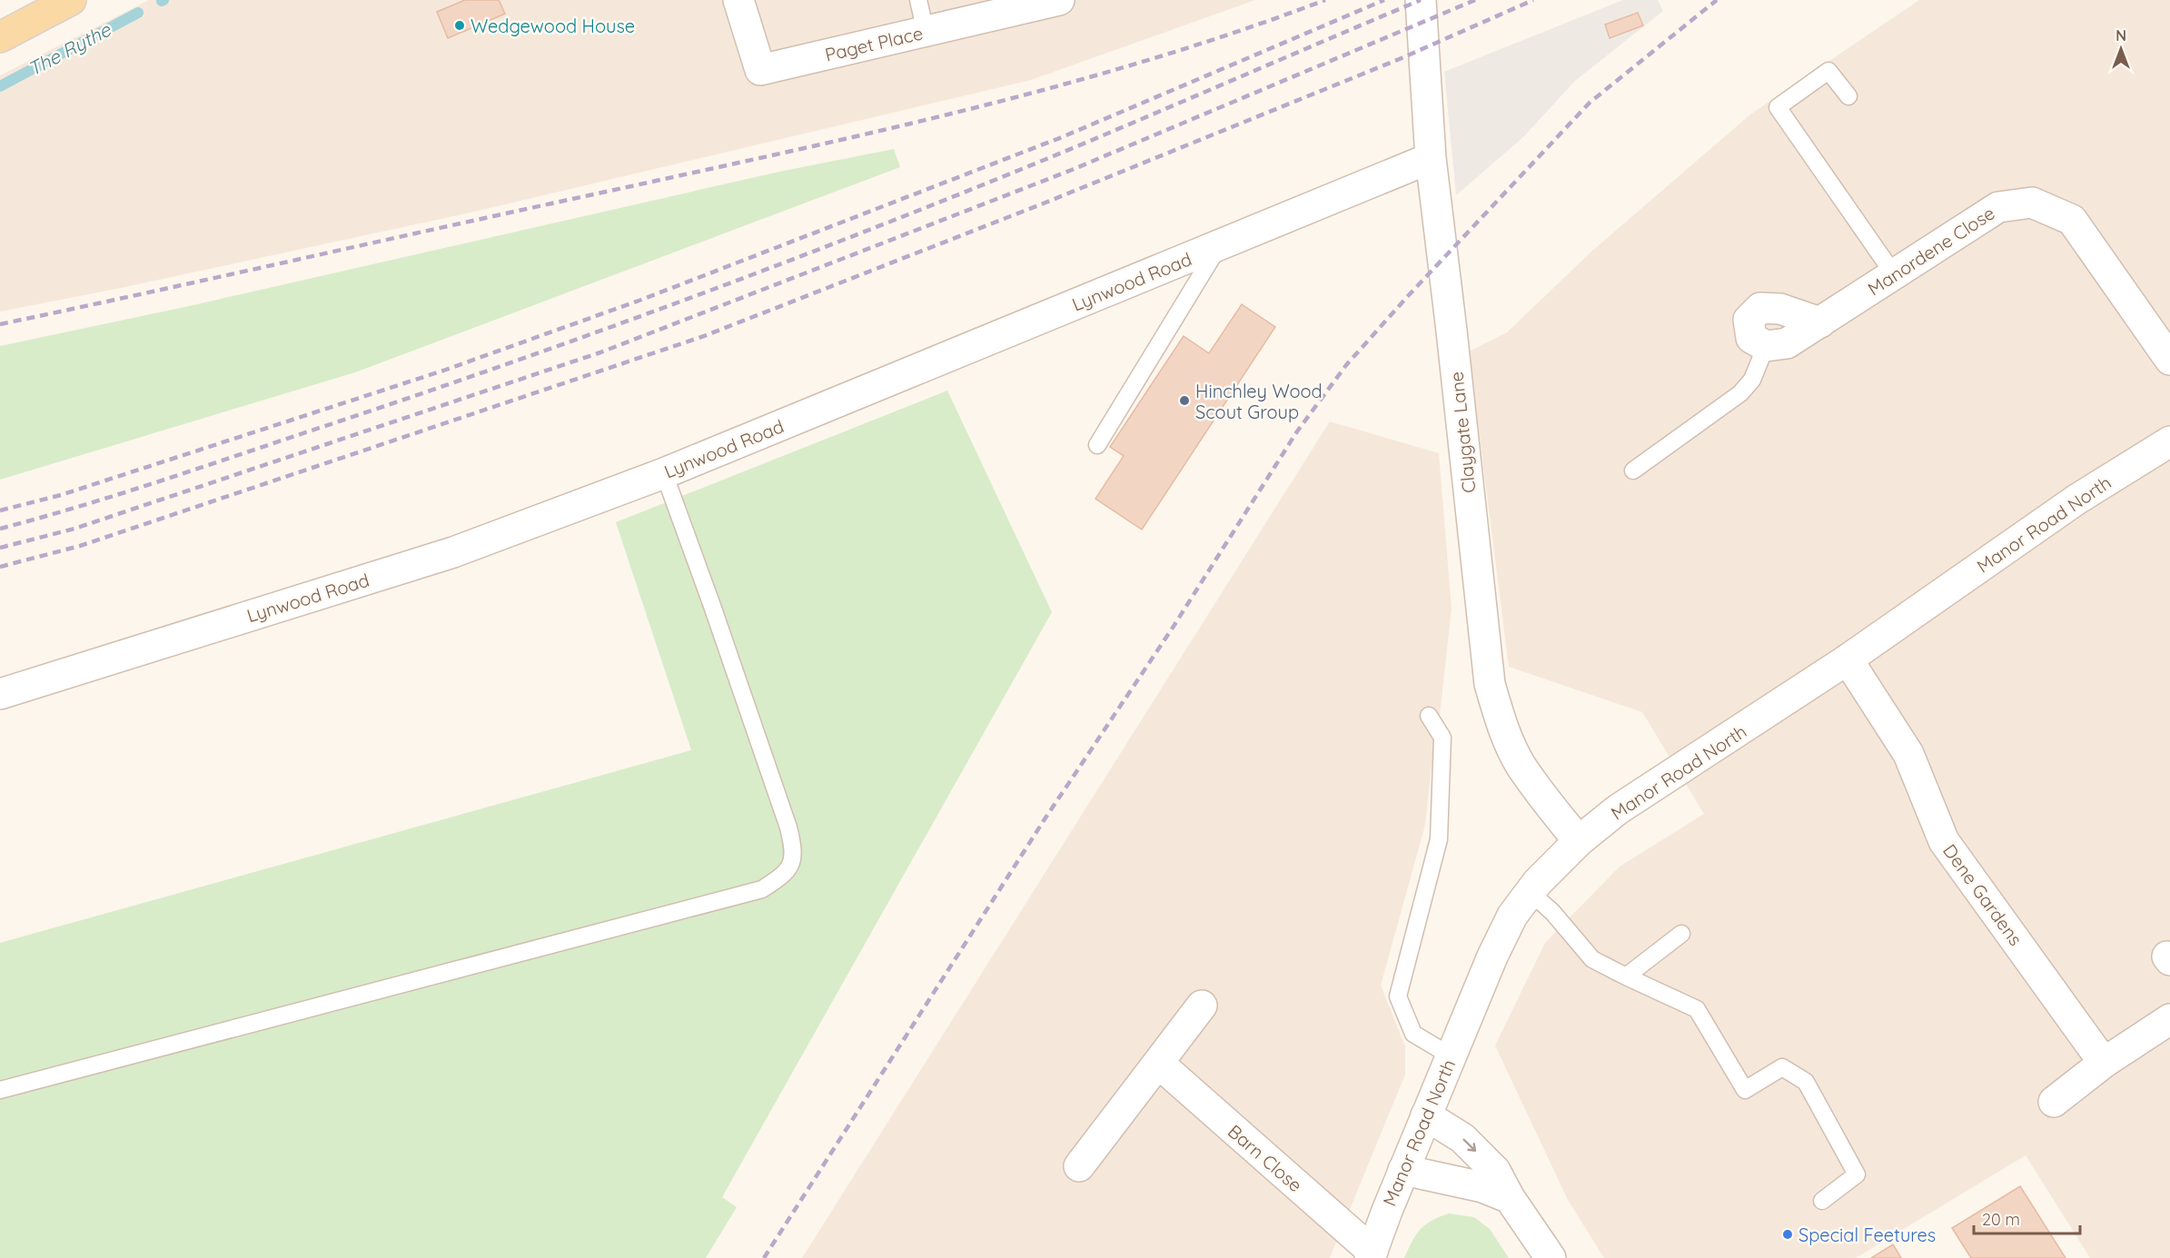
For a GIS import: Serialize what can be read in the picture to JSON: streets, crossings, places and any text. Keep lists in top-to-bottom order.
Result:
{
  "streets": {
    "street": [
      "Paget Place",
      "Manordene Close",
      "Lynwood Road",
      "Claygate Lane",
      "Manor Road North",
      "Dene Gardens",
      "Barn Close"
    ]
  },
  "crossings": [
    ["Lynwood Road", "Claygate Lane"],
    ["Claygate Lane", "Manor Road North"],
    ["Manor Road North", "Dene Gardens"],
    ["Manor Road North", "Barn Close"]
  ],
  "water": ["The Rythe"],
  "places": ["Wedgewood House", "Hinchley Wood Scout Group", "Special Feetures"],
  "scale_bar": "20 m",
  "north": "top"
}
